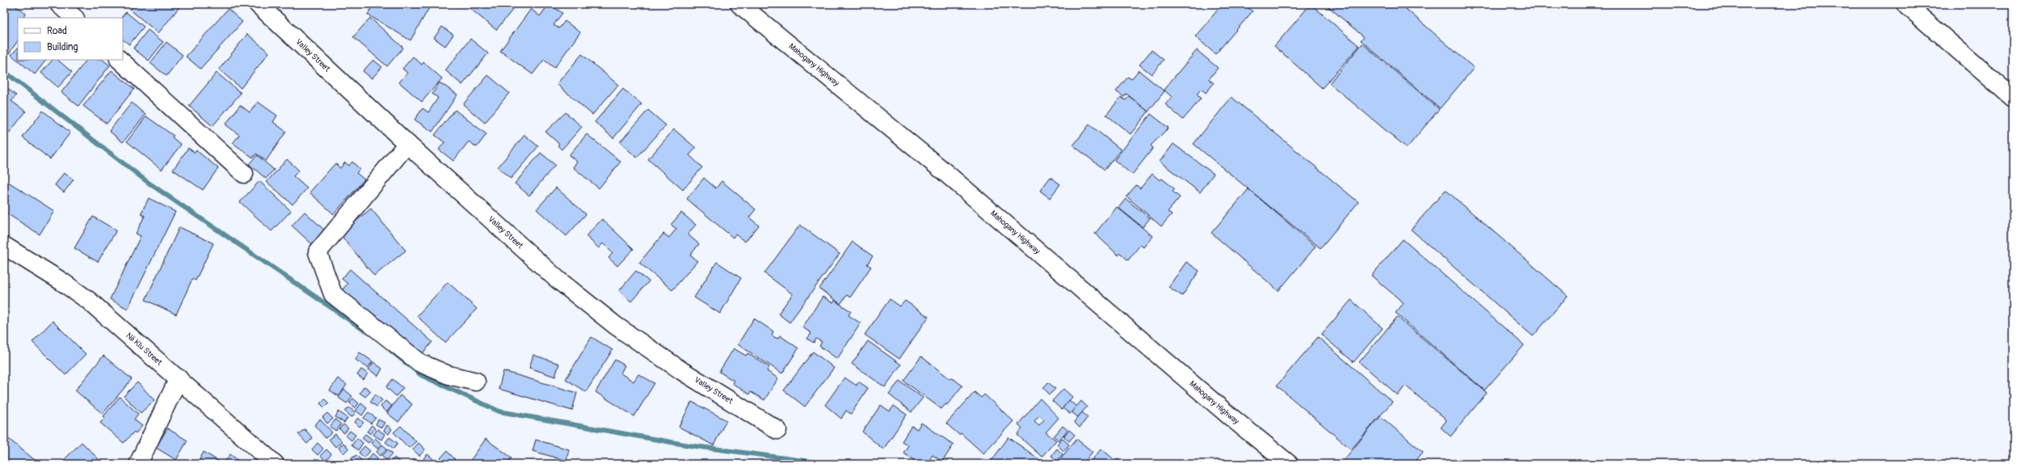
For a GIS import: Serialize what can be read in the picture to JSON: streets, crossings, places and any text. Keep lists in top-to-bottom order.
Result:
{
  "streets": {
    "street": ["Valley Street", "Mahogany Highway", "Nii Klu Street"]
  },
  "legend": ["Road", "Building"]
}
